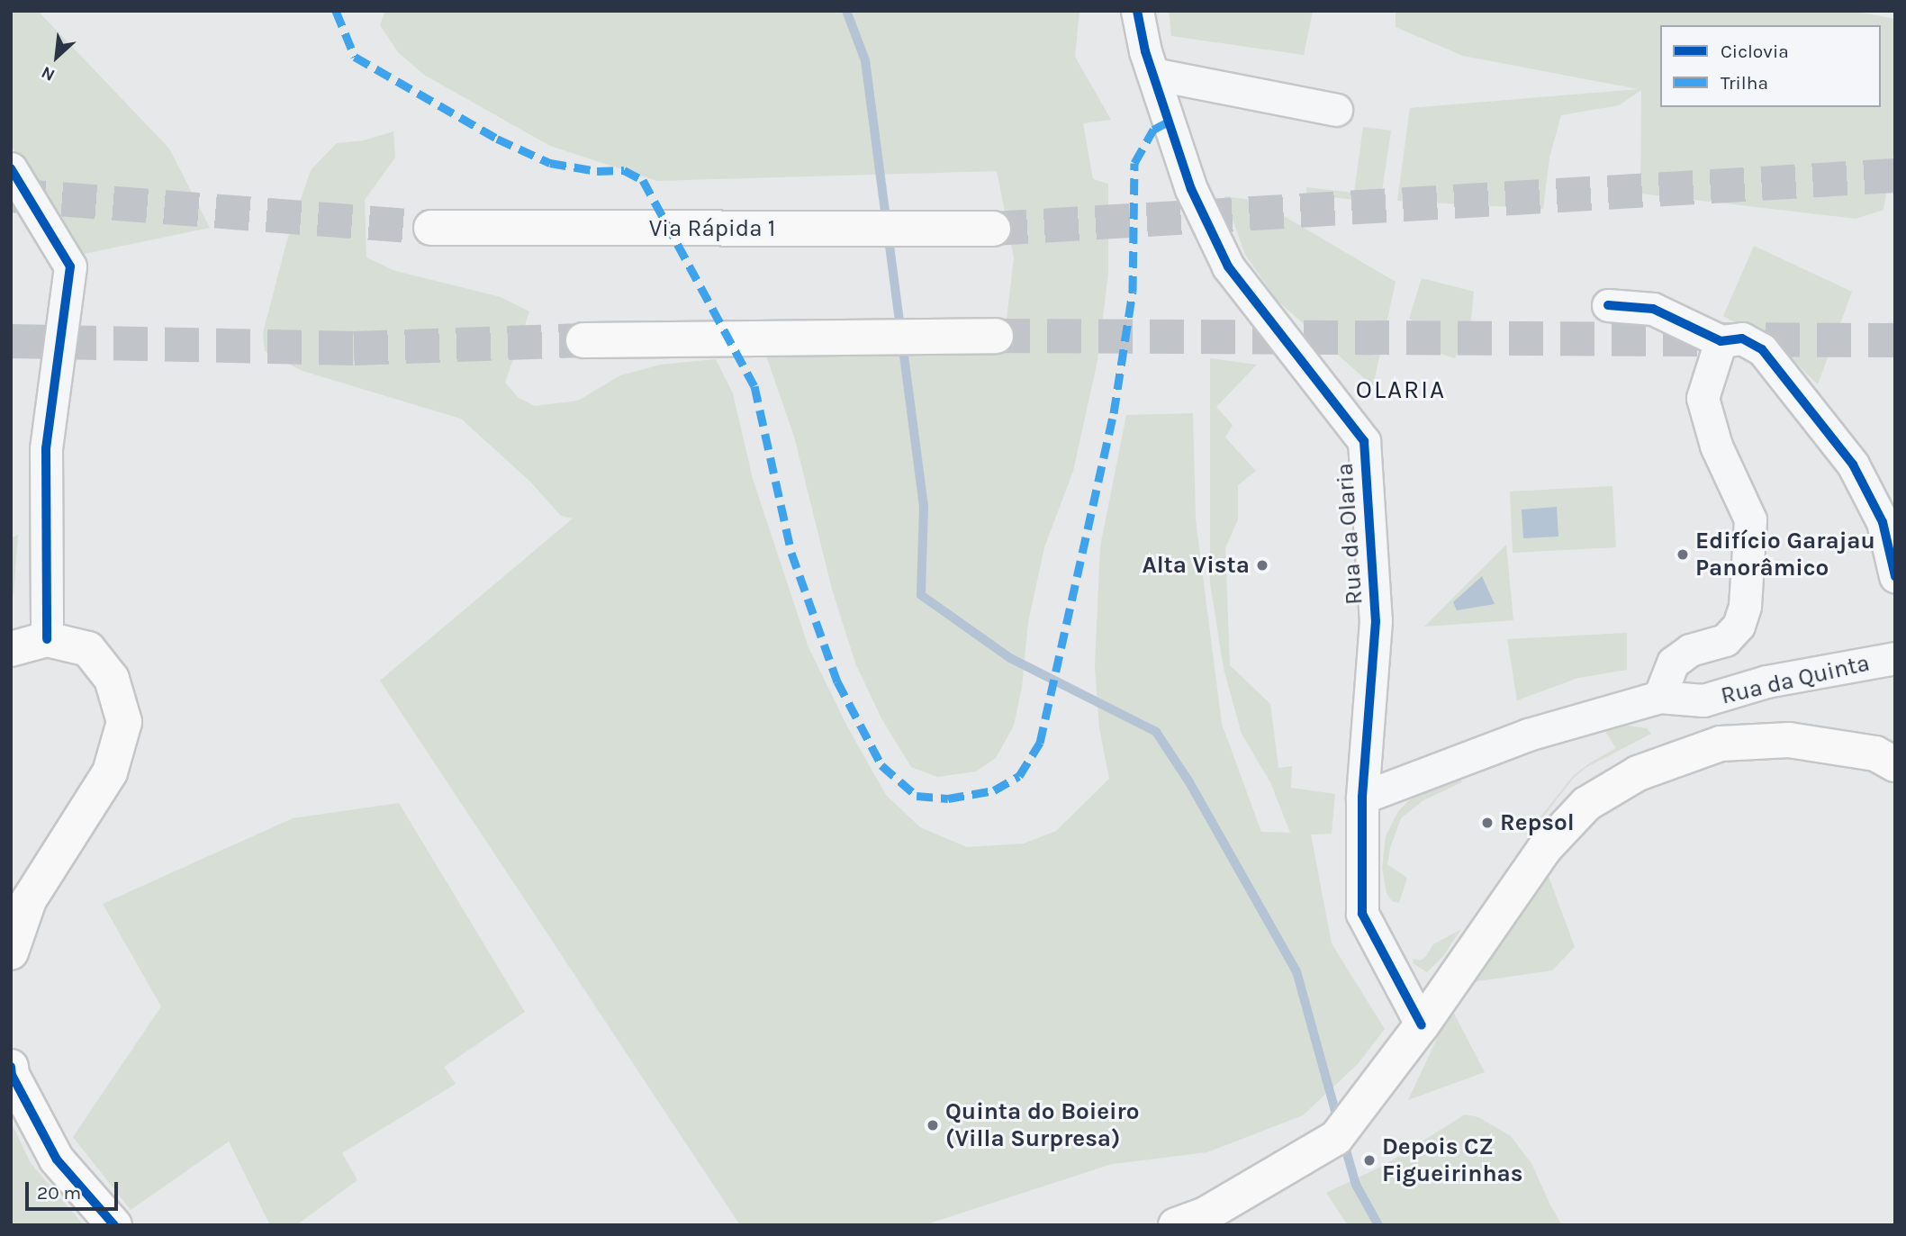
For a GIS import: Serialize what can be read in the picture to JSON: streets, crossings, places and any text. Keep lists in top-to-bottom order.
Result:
{
  "streets": {
    "main road": ["Via Rápida 1"],
    "street": ["Rua da Olaria", "Rua da Quinta"]
  },
  "districts": ["OLARIA"],
  "places": [
    "Edifício Garajau Panorâmico",
    "Alta Vista",
    "Repsol",
    "Quinta do Boieiro (Villa Surpresa)",
    "Depois CZ Figueirinhas"
  ],
  "legend": ["Ciclovia", "Trilha"],
  "scale_bar": "20 m",
  "north": "bottom left"
}
